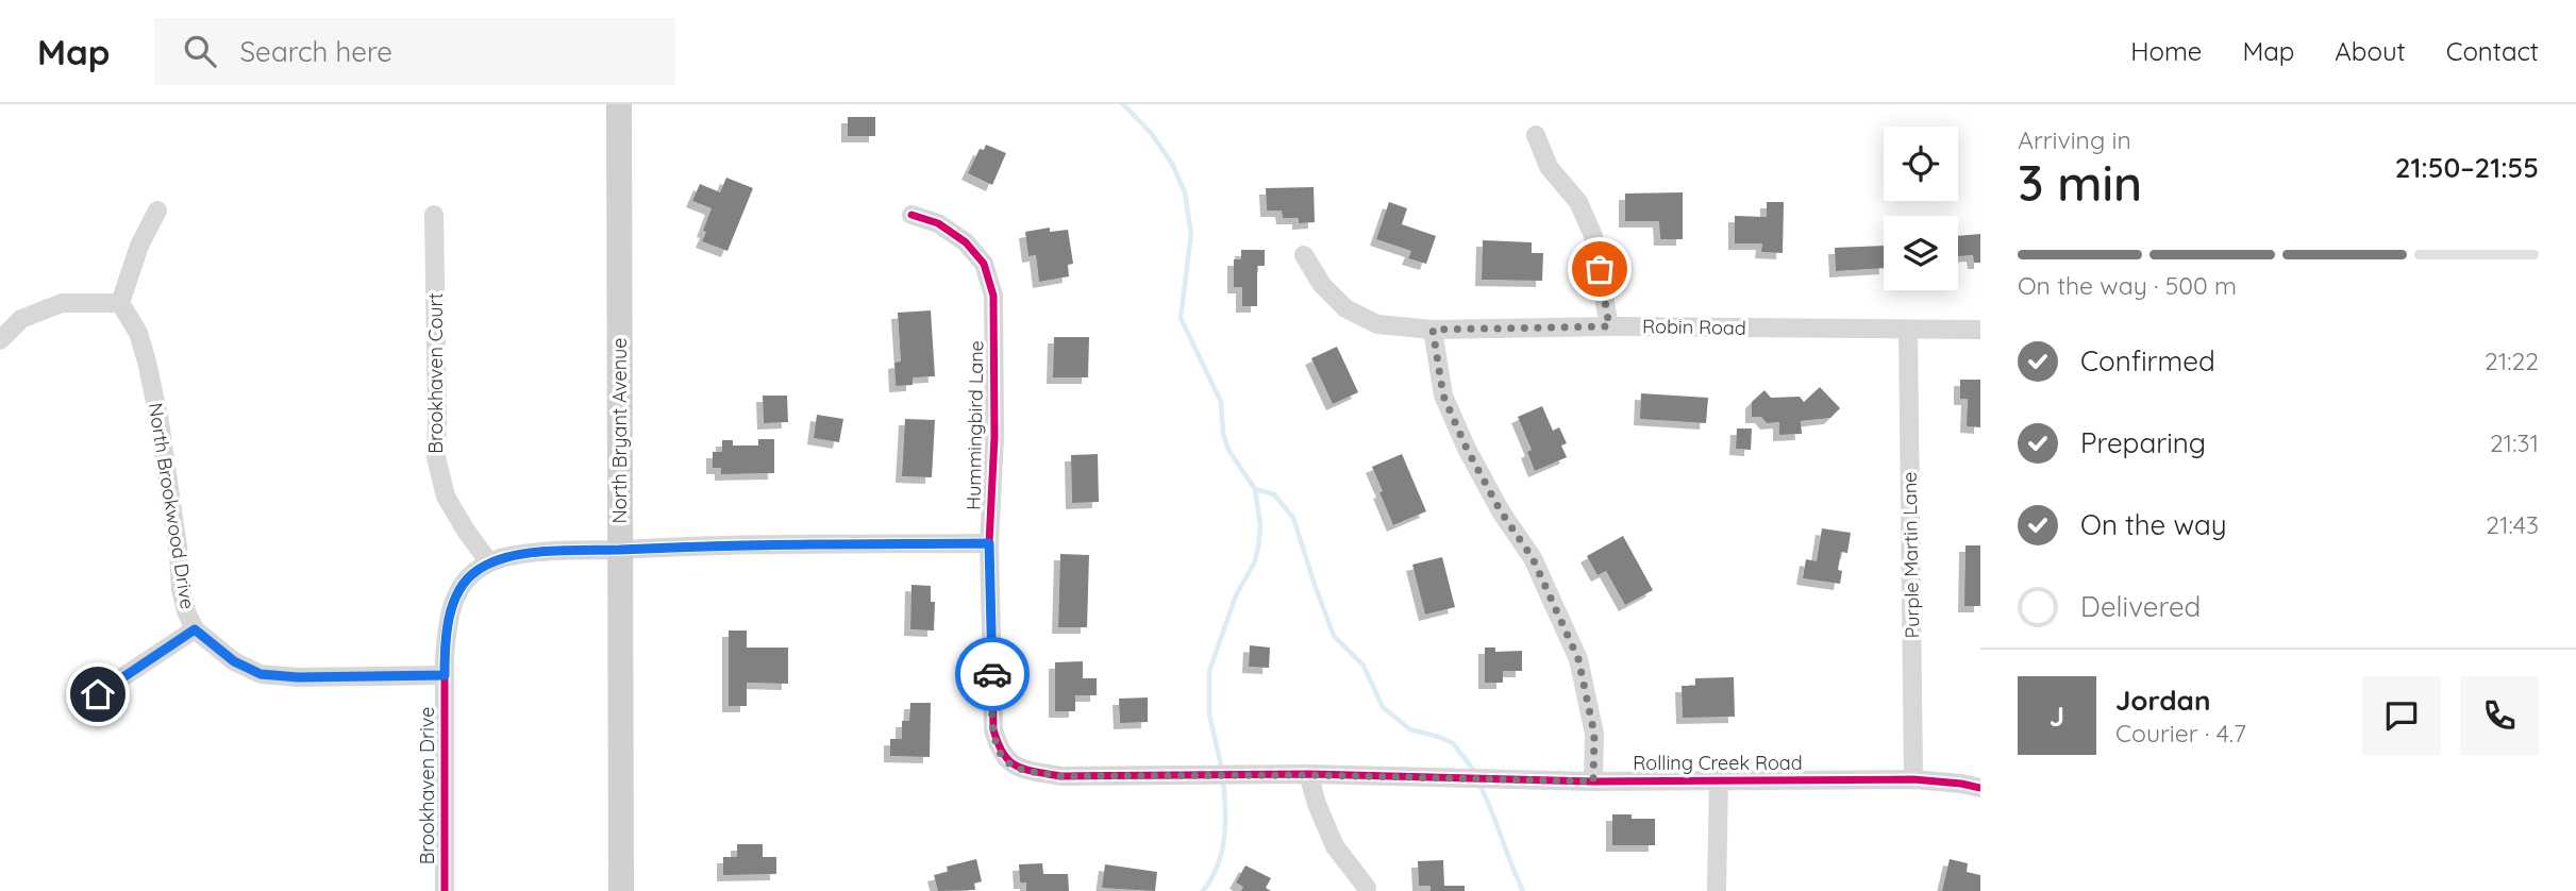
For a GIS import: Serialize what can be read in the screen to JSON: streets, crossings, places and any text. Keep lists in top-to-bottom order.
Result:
{
  "streets": {
    "street": [
      "Robin Road",
      "Brookhaven Court",
      "Hummingbird Lane",
      "North Bryant Avenue",
      "North Brookwood Drive",
      "Purple Martin Lane",
      "Rolling Creek Road",
      "Brookhaven Drive"
    ]
  },
  "crossings": [
    ["Robin Road", "Purple Martin Lane"],
    ["Brookhaven Court", "Brookhaven Drive"],
    ["Hummingbird Lane", "Rolling Creek Road"],
    ["Hummingbird Lane", "Brookhaven Drive"],
    ["North Bryant Avenue", "Brookhaven Drive"],
    ["North Brookwood Drive", "Brookhaven Drive"],
    ["Purple Martin Lane", "Rolling Creek Road"]
  ],
  "page": {
    "header": "Map",
    "search": "Search here",
    "nav": [
      "Home",
      "Map",
      "About",
      "Contact"
    ],
    "heading": ["3 min", "Arriving in", "21:50–21:55"],
    "panel": ["Jordan", "Courier · 4.7"],
    "bar": "On the way · 500 m",
    "list": [
      ["Confirmed", "21:22"],
      ["Preparing", "21:31"],
      ["On the way", "21:43"],
      "Delivered"
    ],
    "round": "J"
  }
}
